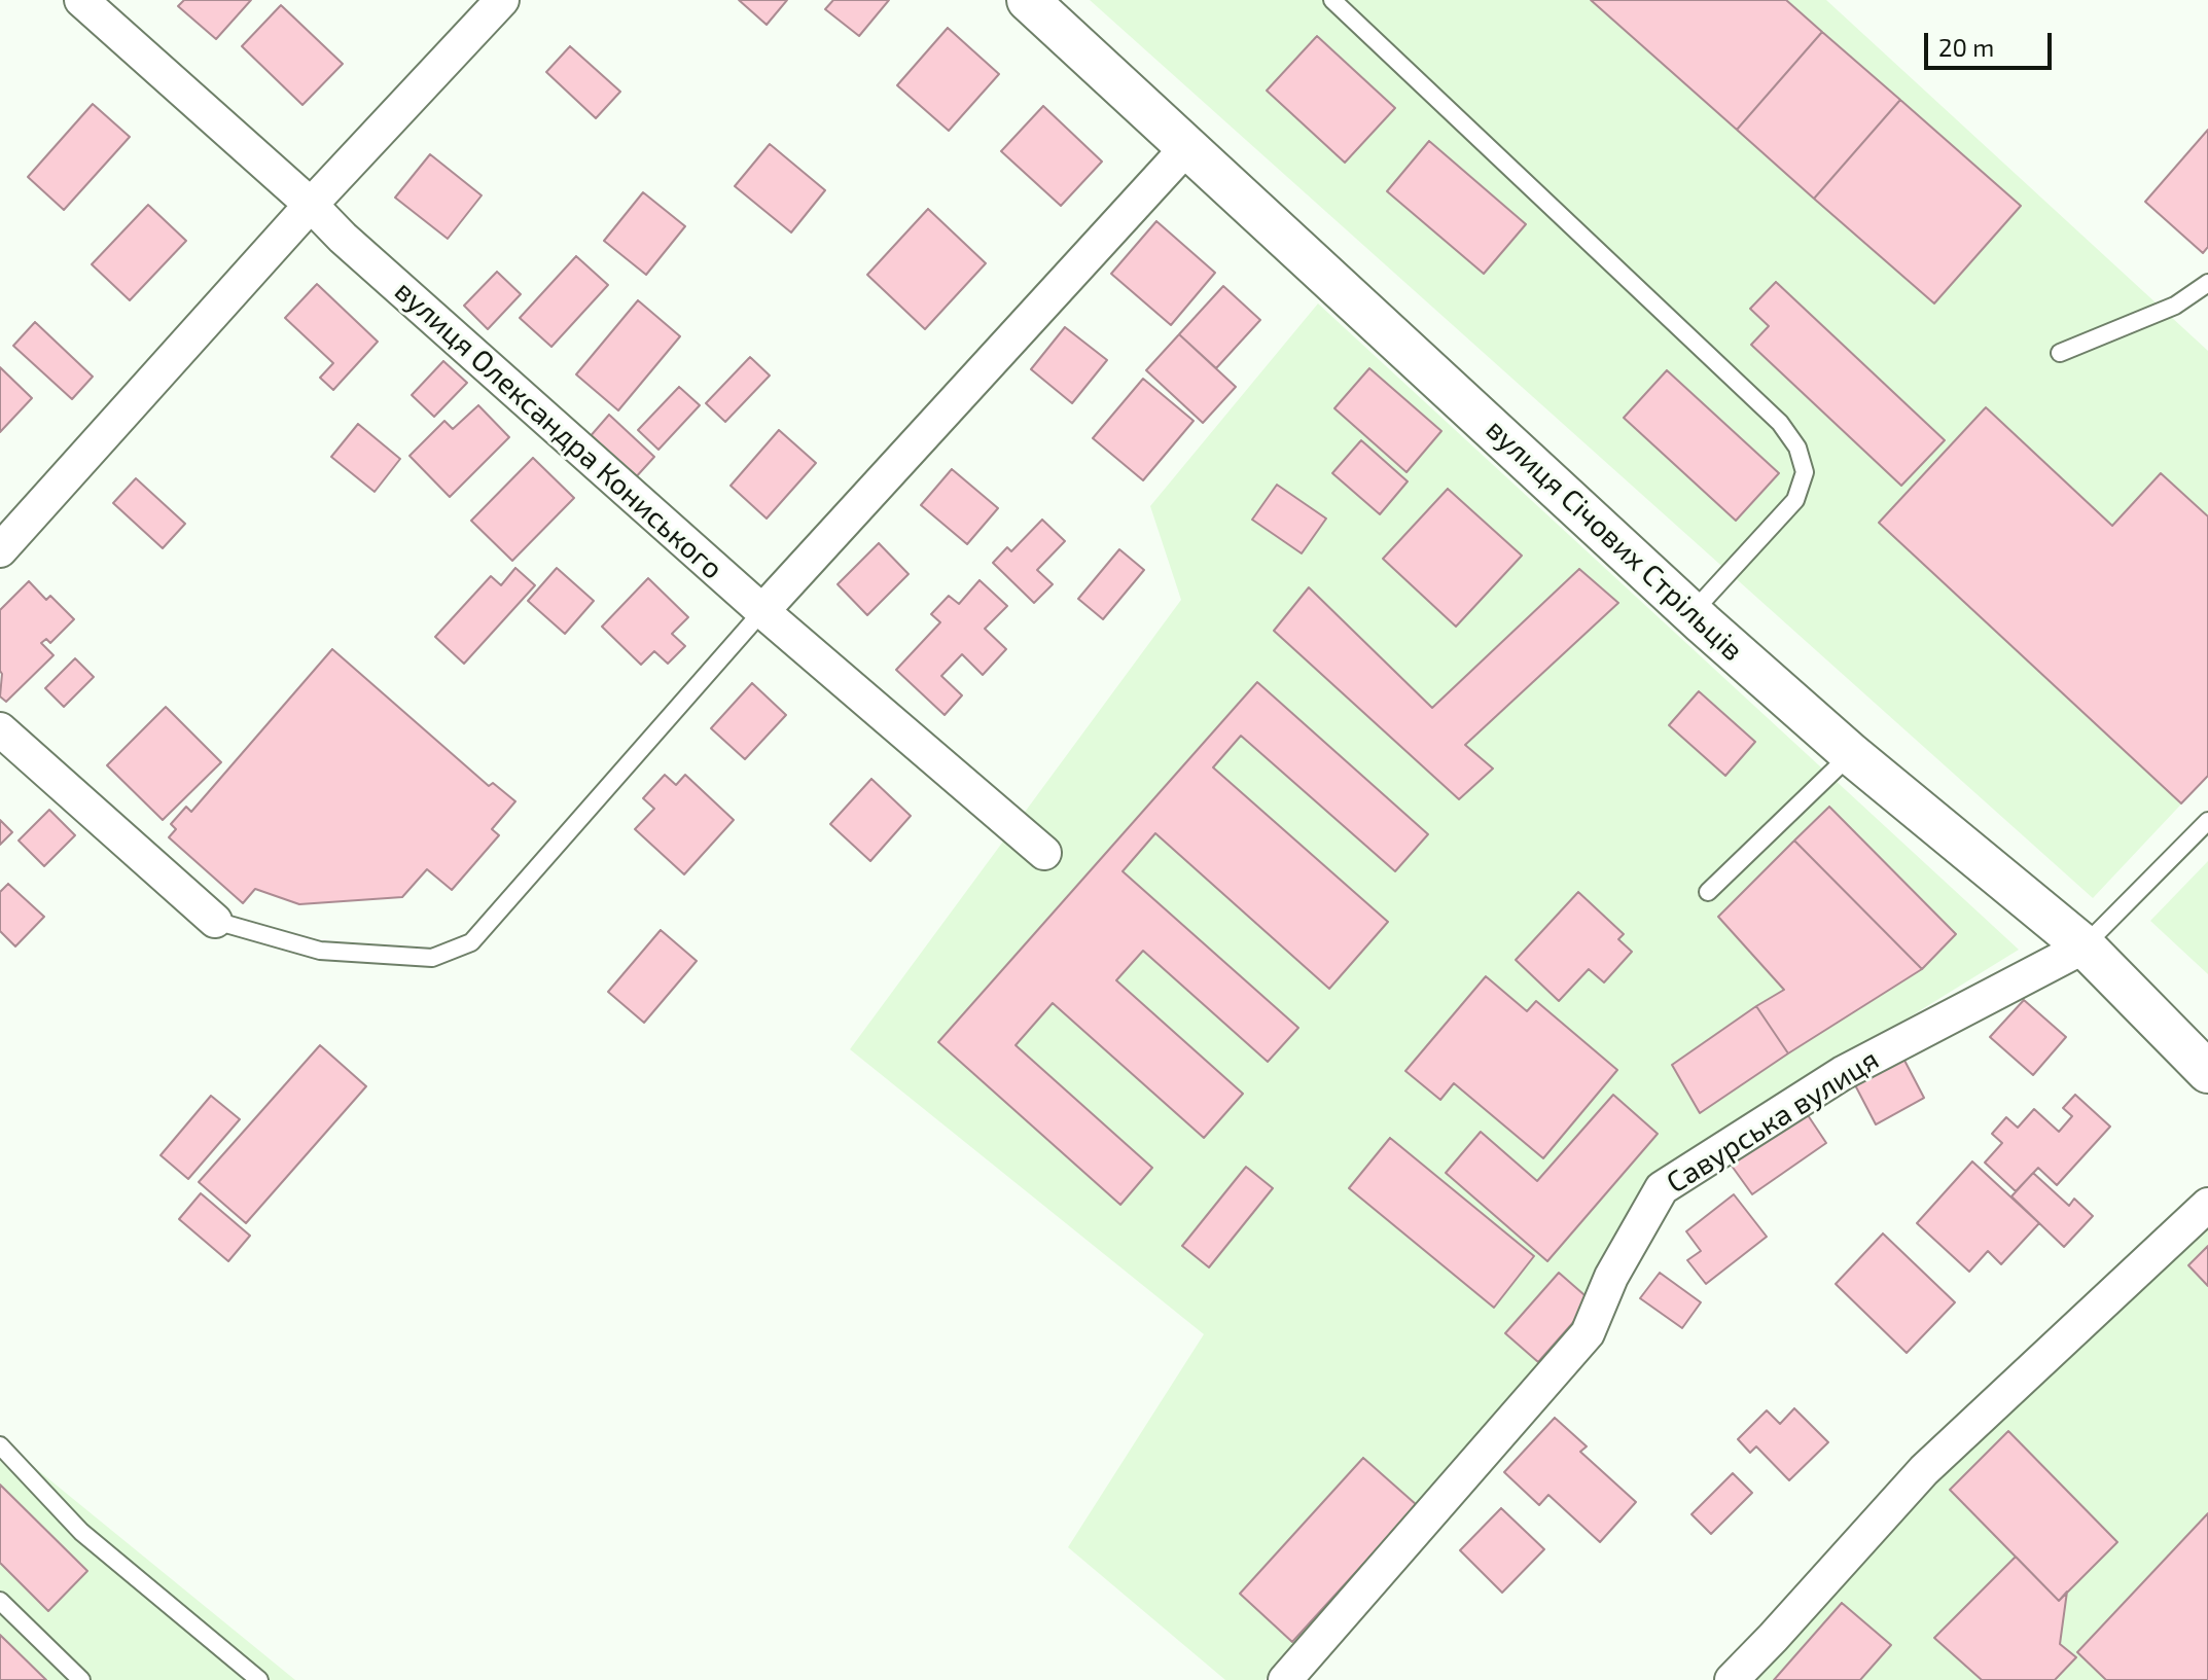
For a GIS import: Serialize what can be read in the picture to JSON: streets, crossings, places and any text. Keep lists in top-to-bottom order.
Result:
{
  "streets": {
    "street": ["вулиця Олександра Кониського", "вулиця Січових Стрільців", "Савурська вулиця"]
  },
  "crossings": [
    ["вулиця Січових Стрільців", "Савурська вулиця"]
  ],
  "scale_bar": "20 m"
}
